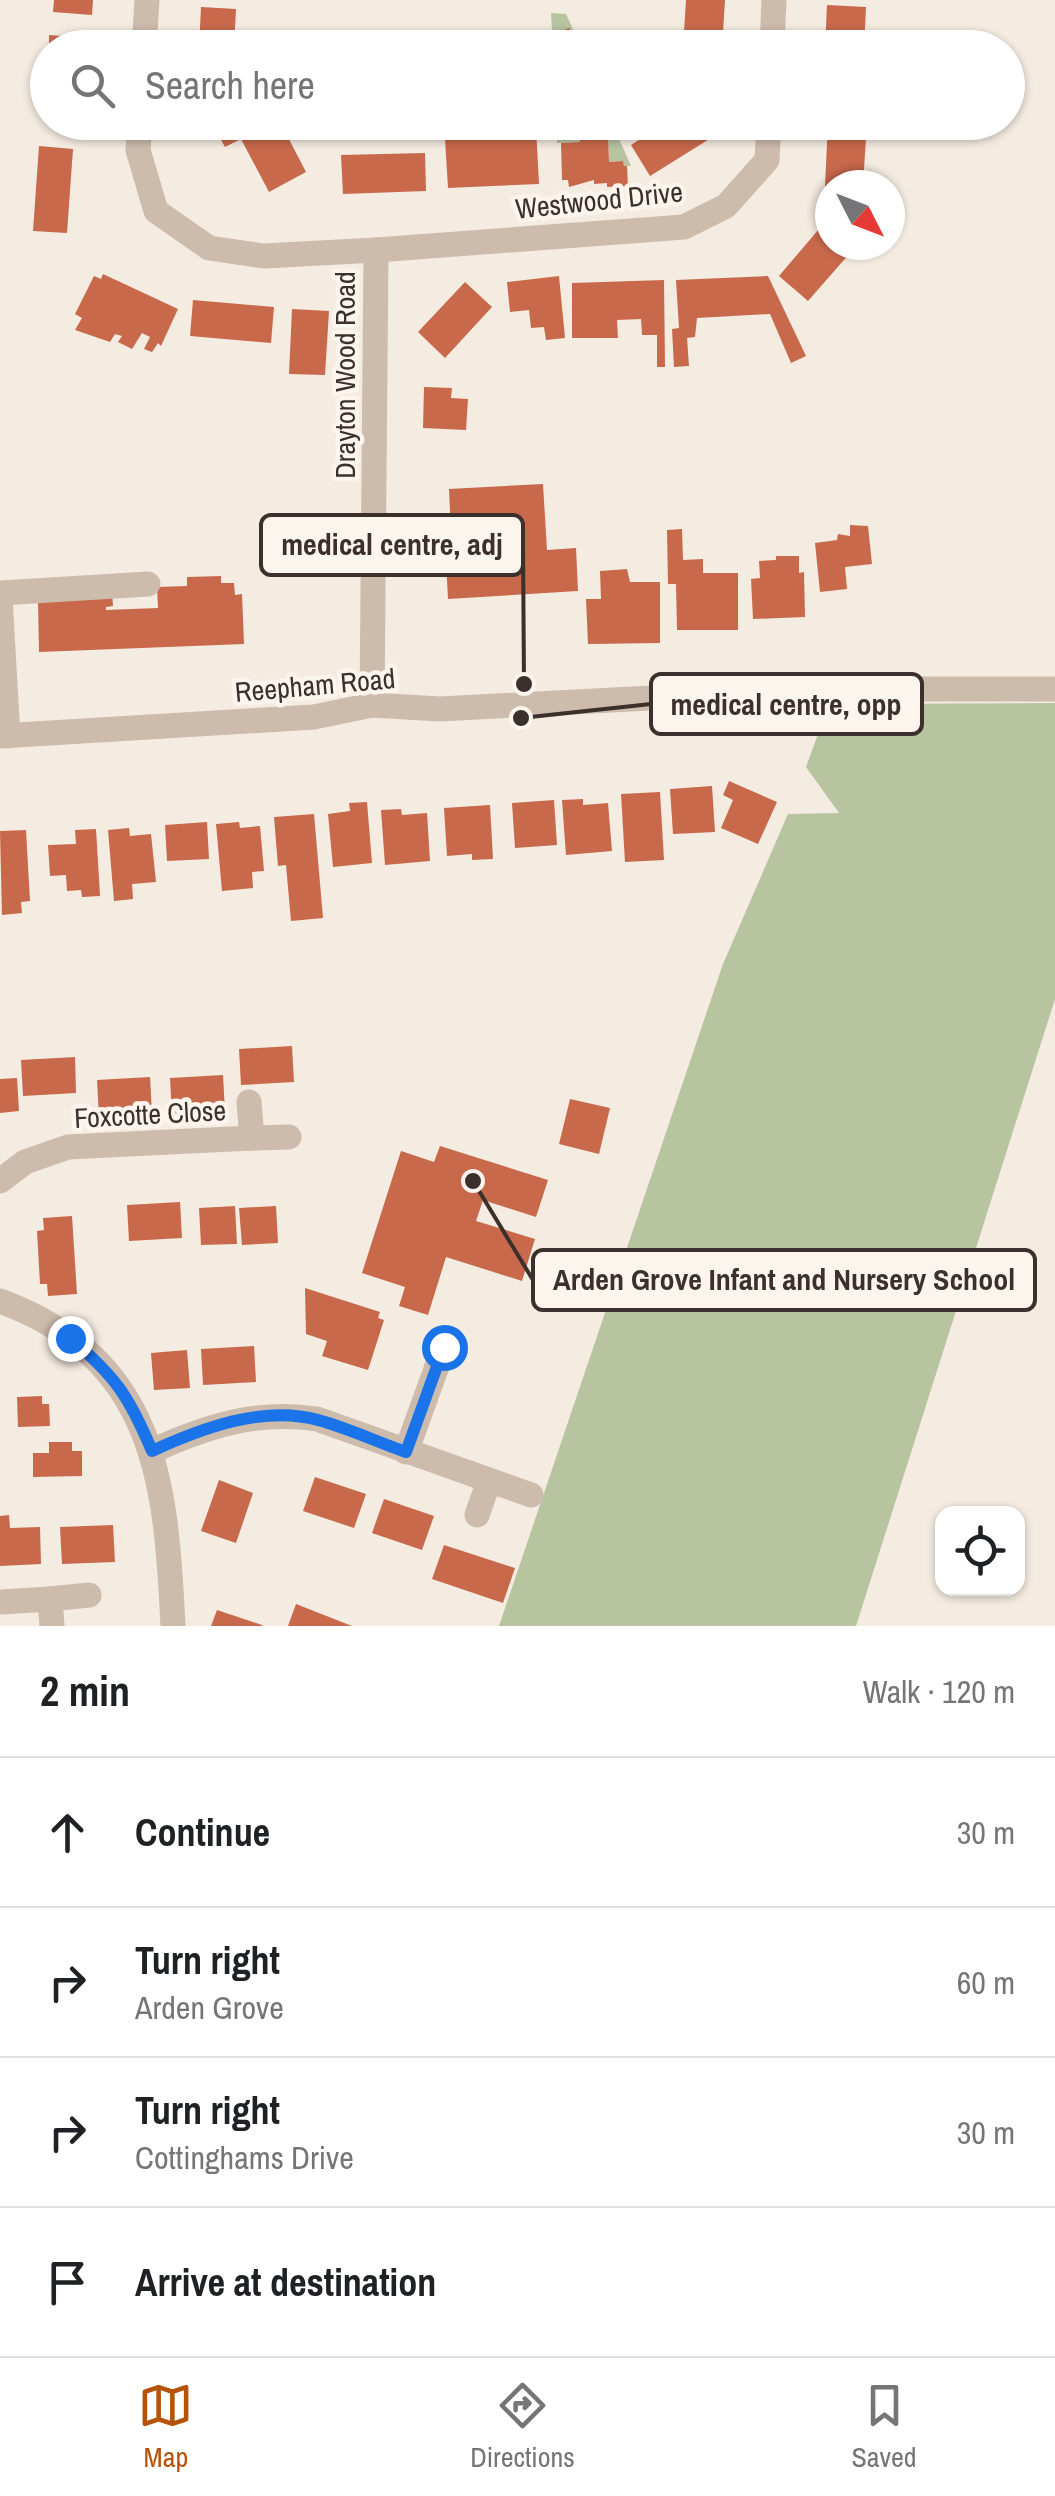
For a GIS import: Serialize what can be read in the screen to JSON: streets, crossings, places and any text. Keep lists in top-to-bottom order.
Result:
{
  "streets": {
    "street": [
      "Westwood Drive",
      "Drayton Wood Road",
      "Reepham Road",
      "Foxcotte Close"
    ]
  },
  "crossings": [
    ["Westwood Drive", "Drayton Wood Road"],
    ["Drayton Wood Road", "Reepham Road"]
  ],
  "places": ["medical centre, adj", "medical centre, opp", "Arden Grove Infant and Nursery School"],
  "north": "bottom right",
  "page": {
    "search": "Search here",
    "heading": ["2 min", "Walk · 120 m"],
    "list": [
      ["Continue", "30 m"],
      ["Turn right", "Arden Grove", "60 m"],
      ["Turn right", "Cottinghams Drive", "30 m"],
      "Arrive at destination"
    ],
    "nav": ["Map", "Directions", "Saved"]
  }
}
